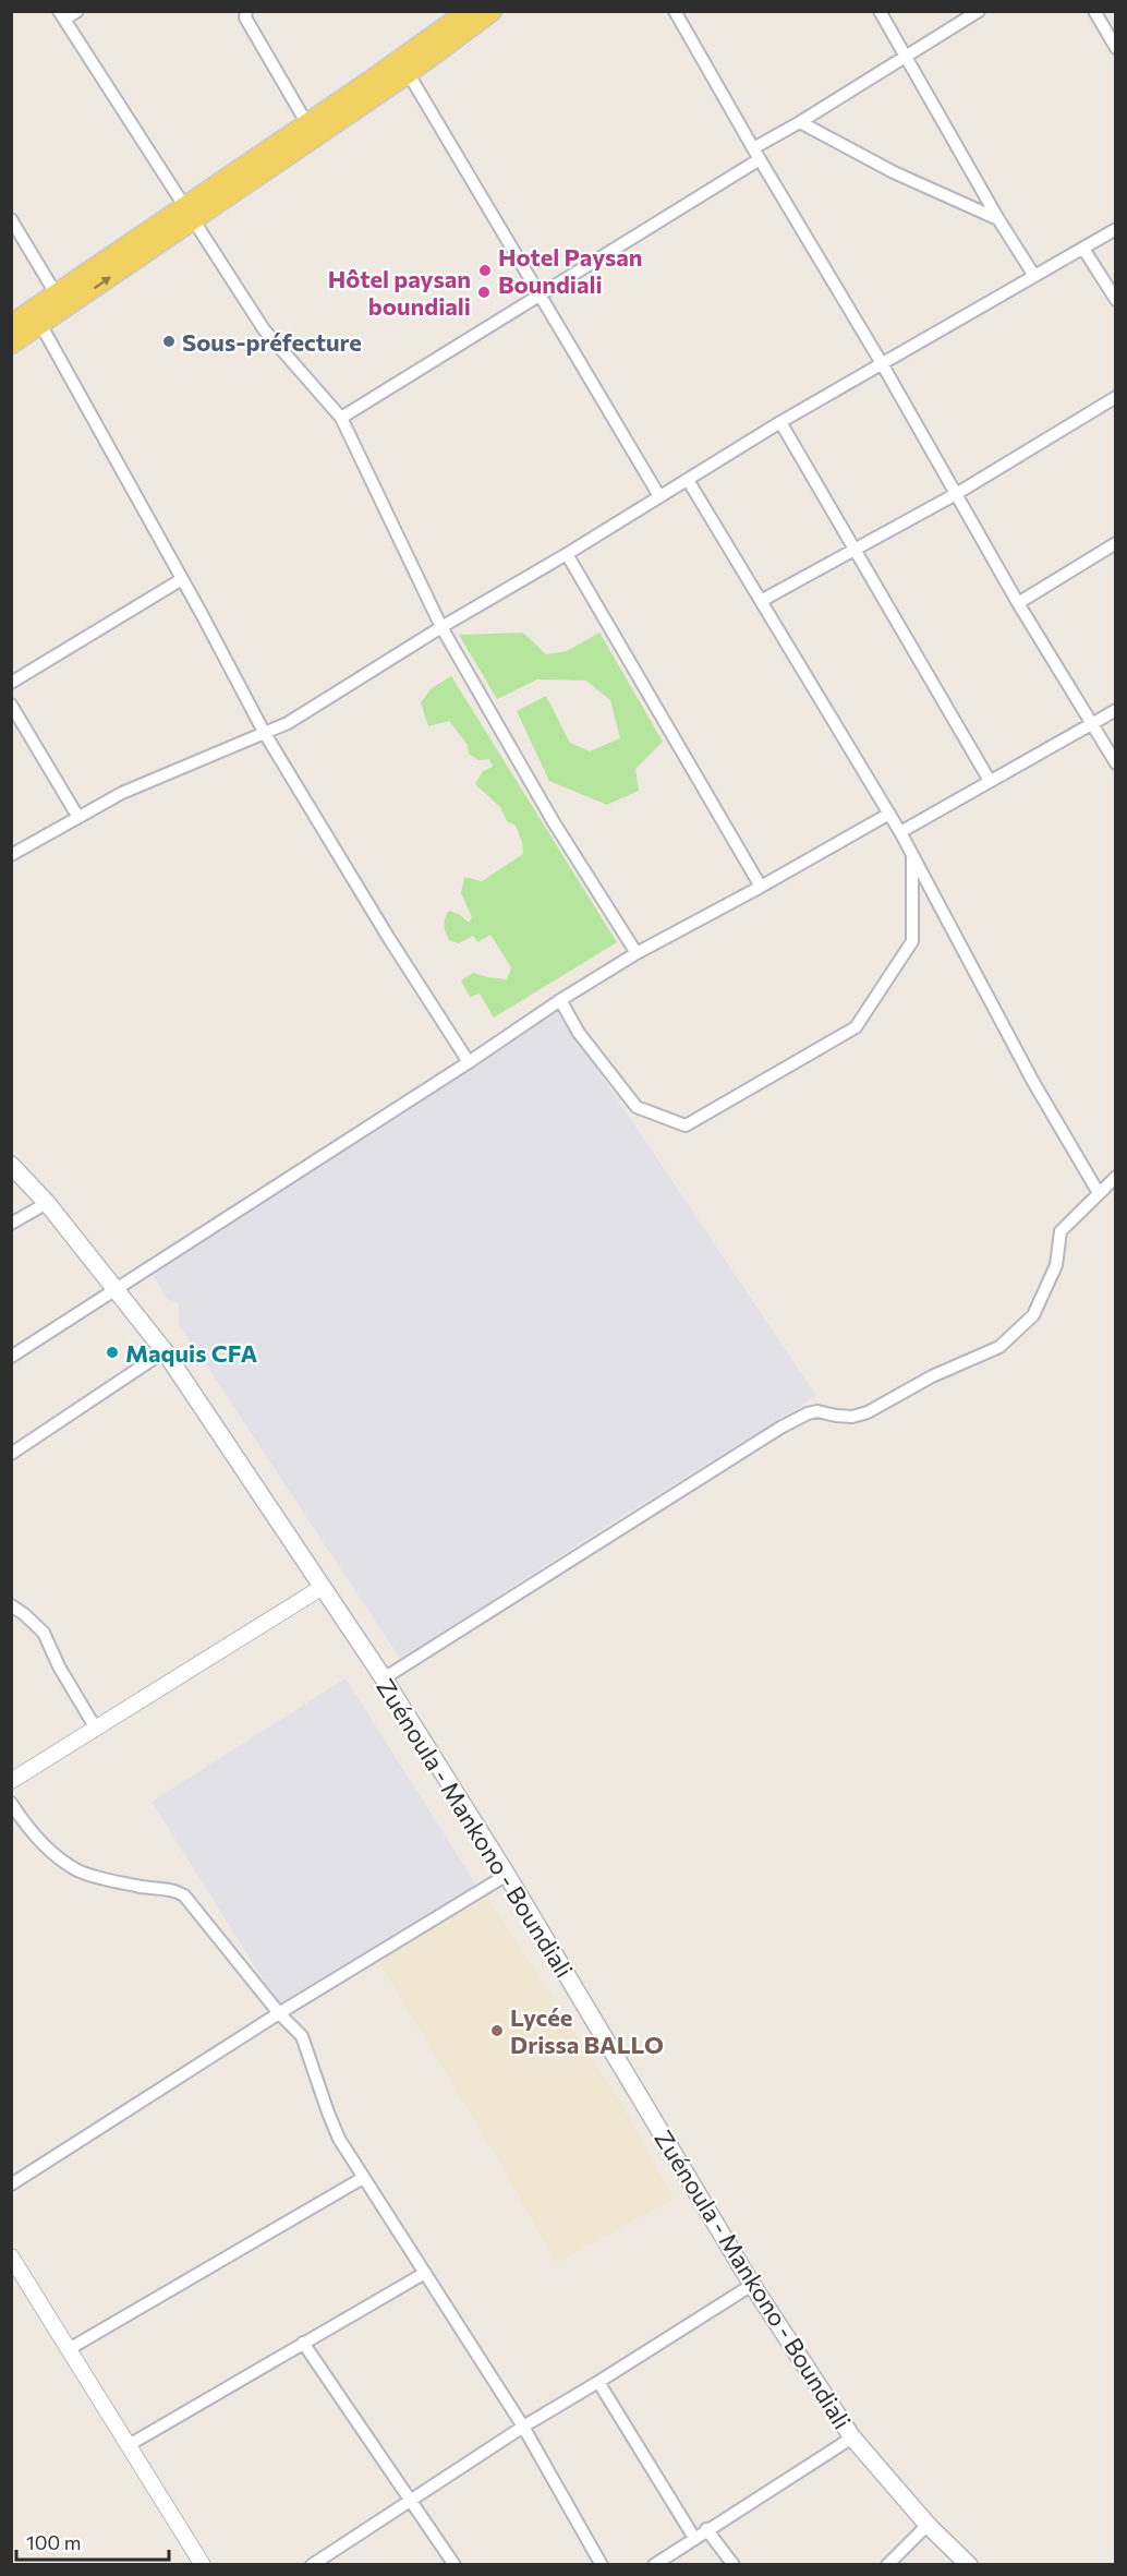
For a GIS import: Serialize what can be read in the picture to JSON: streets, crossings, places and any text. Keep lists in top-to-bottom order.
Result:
{
  "streets": {
    "main road": ["Zuénoula - Mankono - Boundiali"]
  },
  "places": [
    "Hotel Paysan Boundiali",
    "Hôtel paysan boundiali",
    "Sous-préfecture",
    "Maquis CFA",
    "Lycée Drissa BALLO"
  ],
  "scale_bar": "100 m"
}
